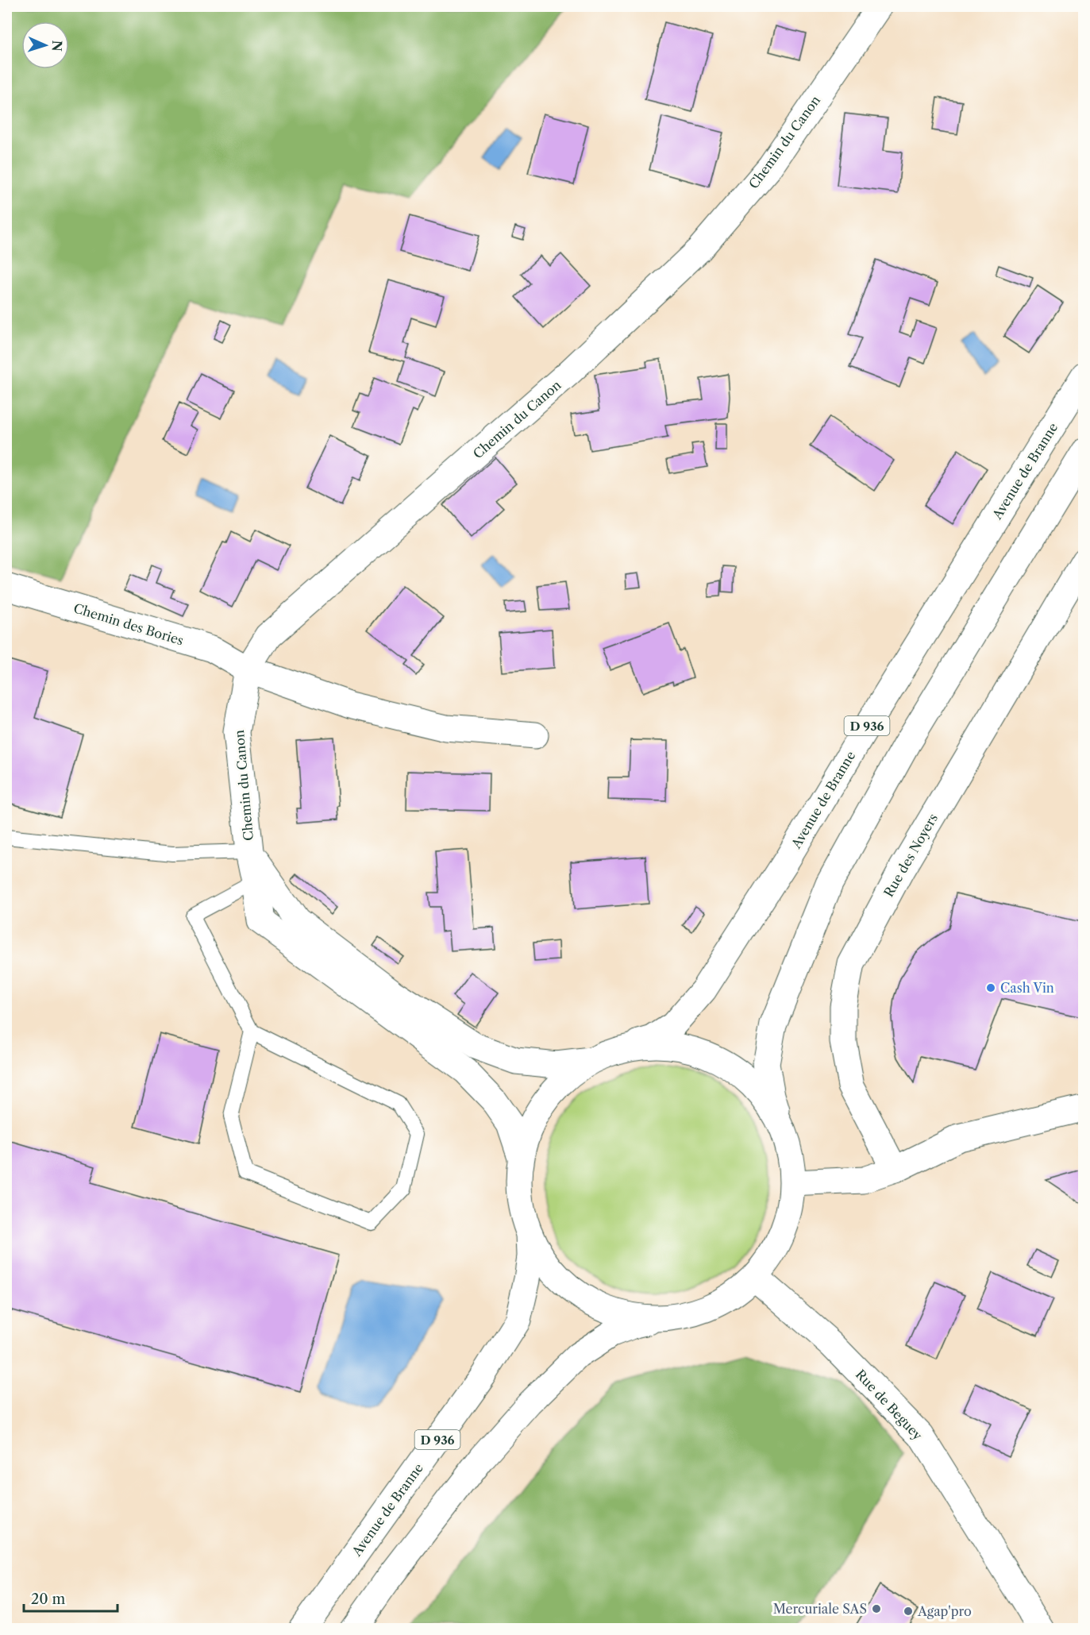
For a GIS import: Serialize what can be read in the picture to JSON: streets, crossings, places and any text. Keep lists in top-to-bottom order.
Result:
{
  "streets": {
    "street": [
      "Chemin du Canon",
      "Avenue de Branne",
      "Chemin des Bories",
      "D 936",
      "Rue des Noyers",
      "Rue de Beguey"
    ]
  },
  "crossings": [
    ["Chemin du Canon", "Chemin des Bories"]
  ],
  "places": ["Cash Vin", "Mercuriale SAS", "Agap'pro"],
  "scale_bar": "20 m",
  "north": "right"
}
